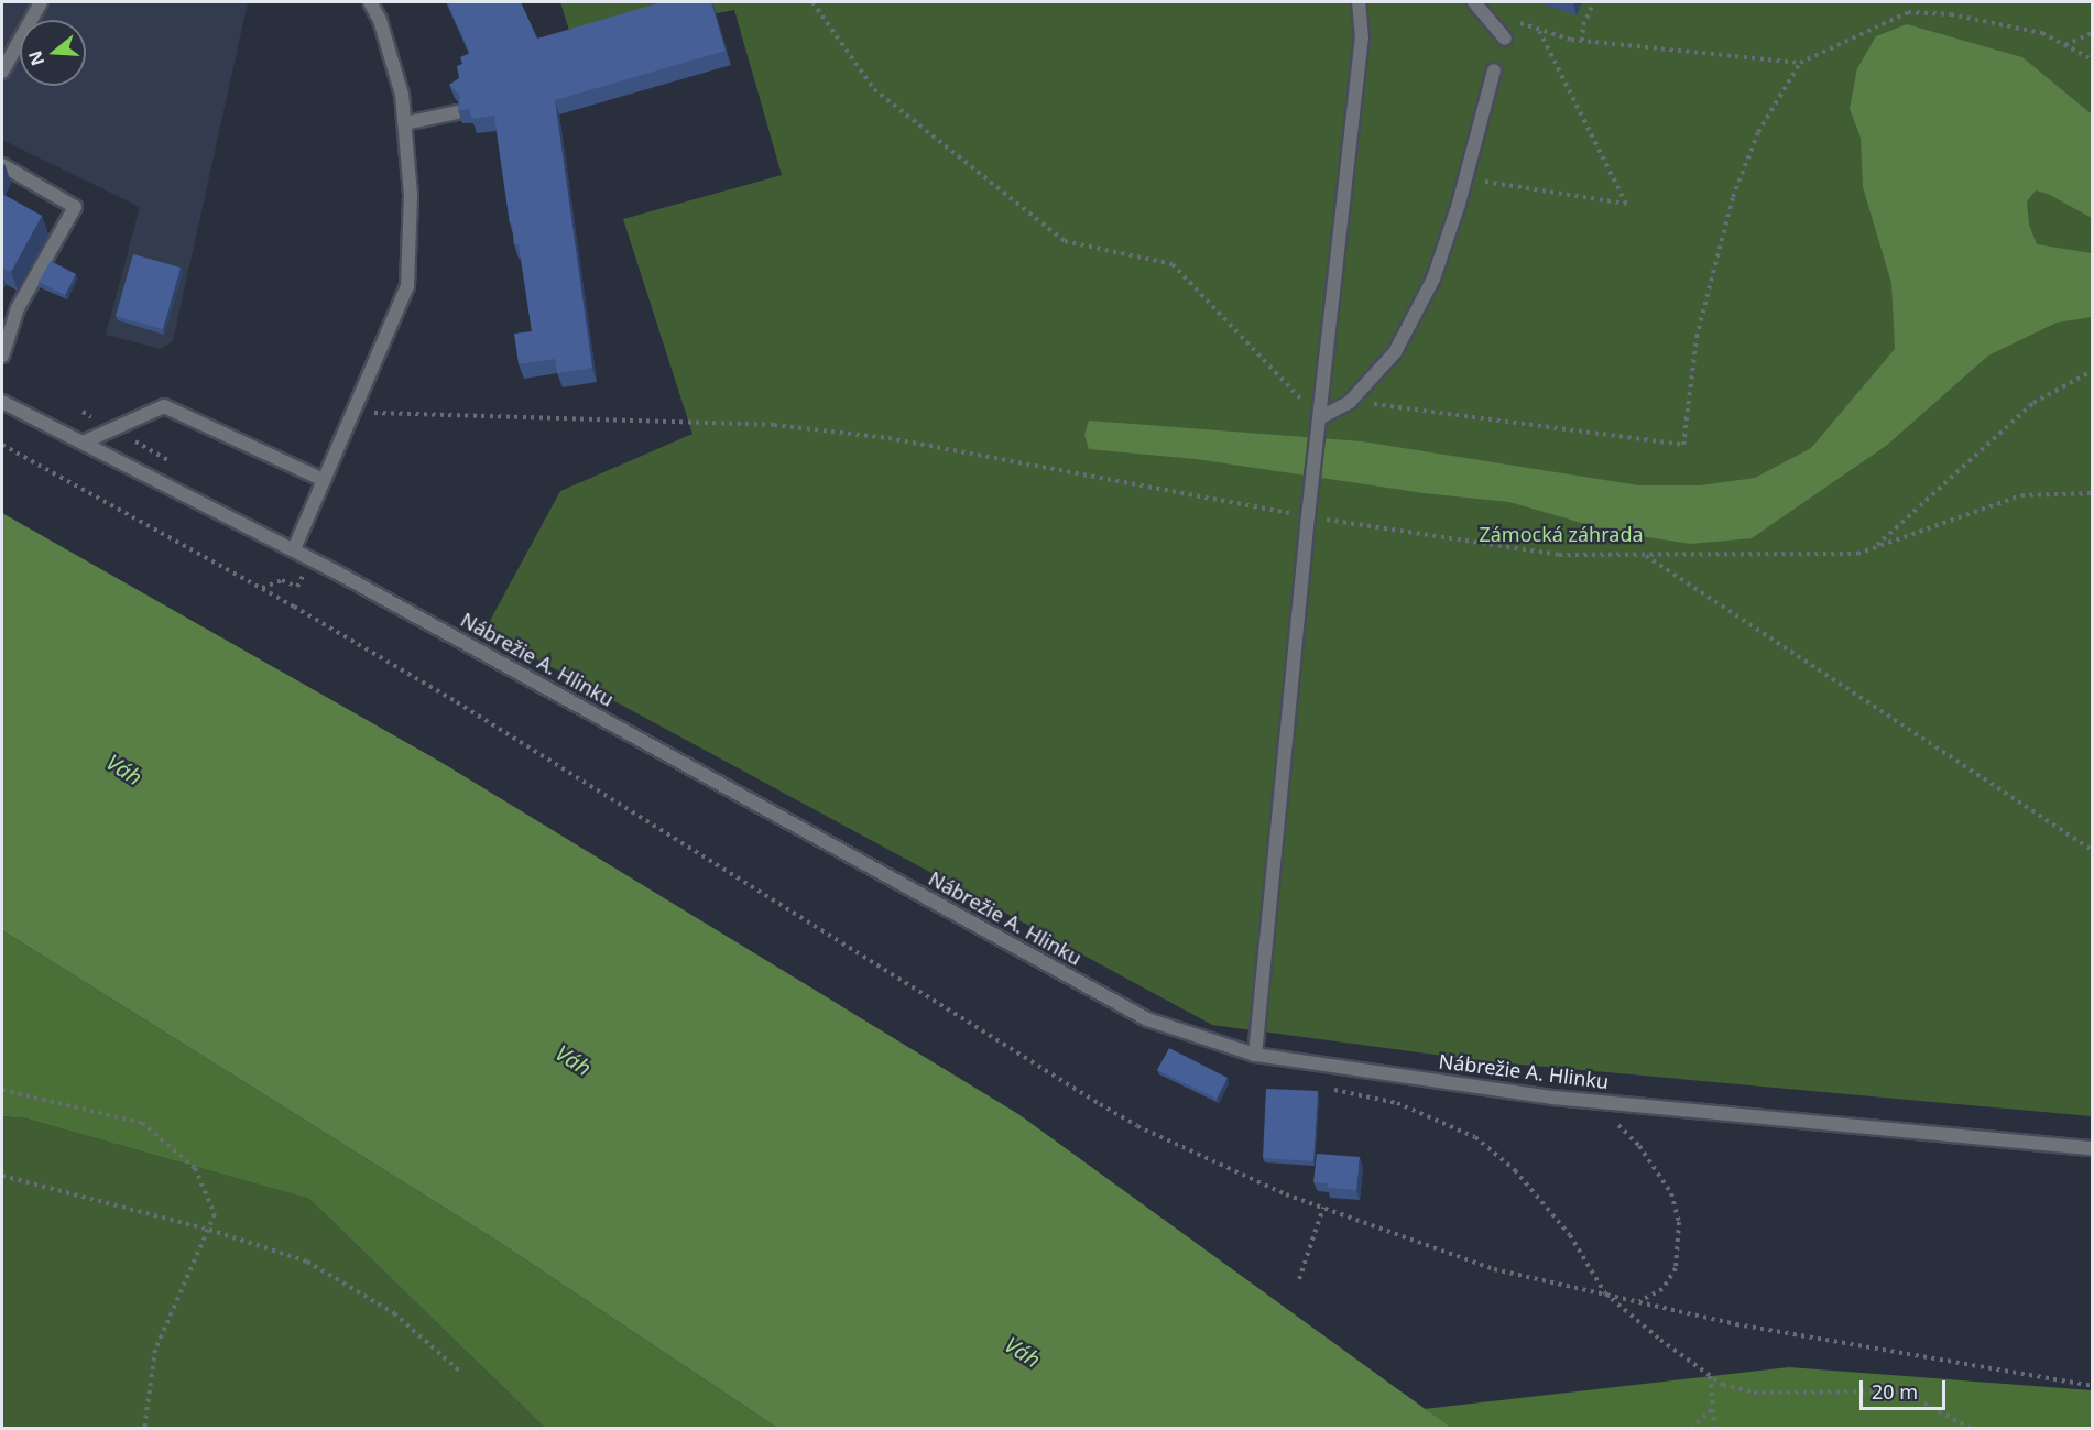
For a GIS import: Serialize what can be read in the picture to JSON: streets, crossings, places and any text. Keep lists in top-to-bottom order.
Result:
{
  "streets": {
    "street": ["Nábrežie A. Hlinku"]
  },
  "water": ["Váh"],
  "parks": ["Zámocká záhrada"],
  "scale_bar": "20 m",
  "north": "left"
}
